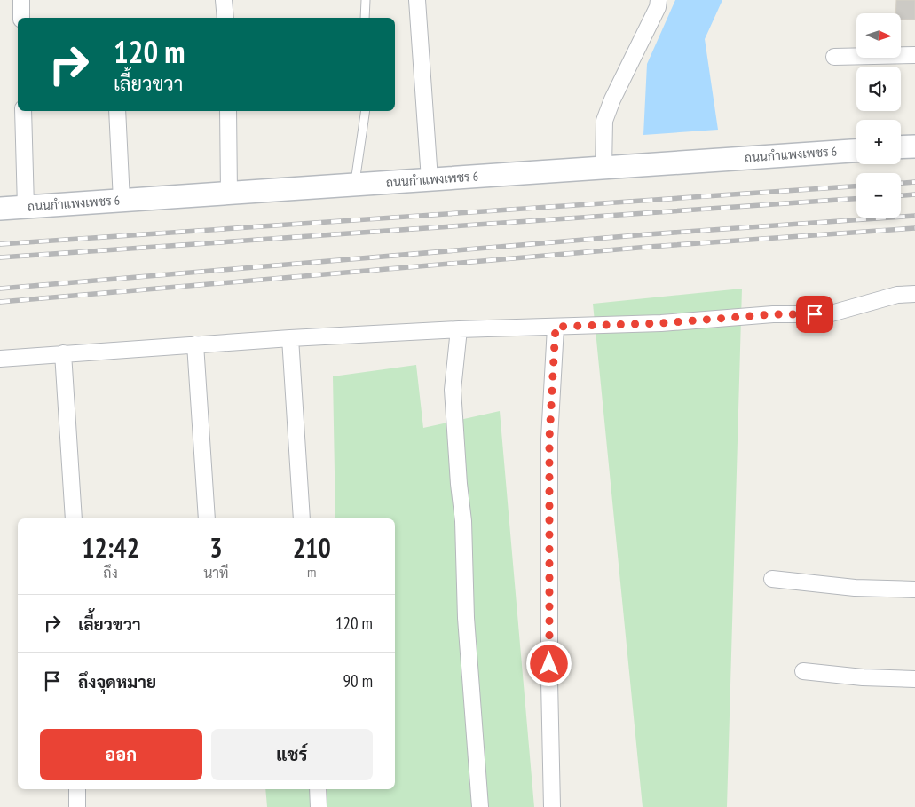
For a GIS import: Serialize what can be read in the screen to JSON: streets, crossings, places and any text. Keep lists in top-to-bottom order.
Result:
{
  "streets": {
    "main road": ["ถนนกำแพงเพชร 6"]
  },
  "north": "right",
  "page": {
    "map_buttons": ["+", "−"],
    "turn": ["120 m", "เลี้ยวขวา"],
    "eta": [
      "12:42",
      "ถึง",
      "3",
      "นาที",
      "210",
      "m"
    ],
    "list": [
      {
        "name": "เลี้ยวขวา",
        "value": "120 m"
      },
      {
        "name": "ถึงจุดหมาย",
        "value": "90 m"
      }
    ],
    "buttons": ["ออก", "แชร์"]
  }
}
